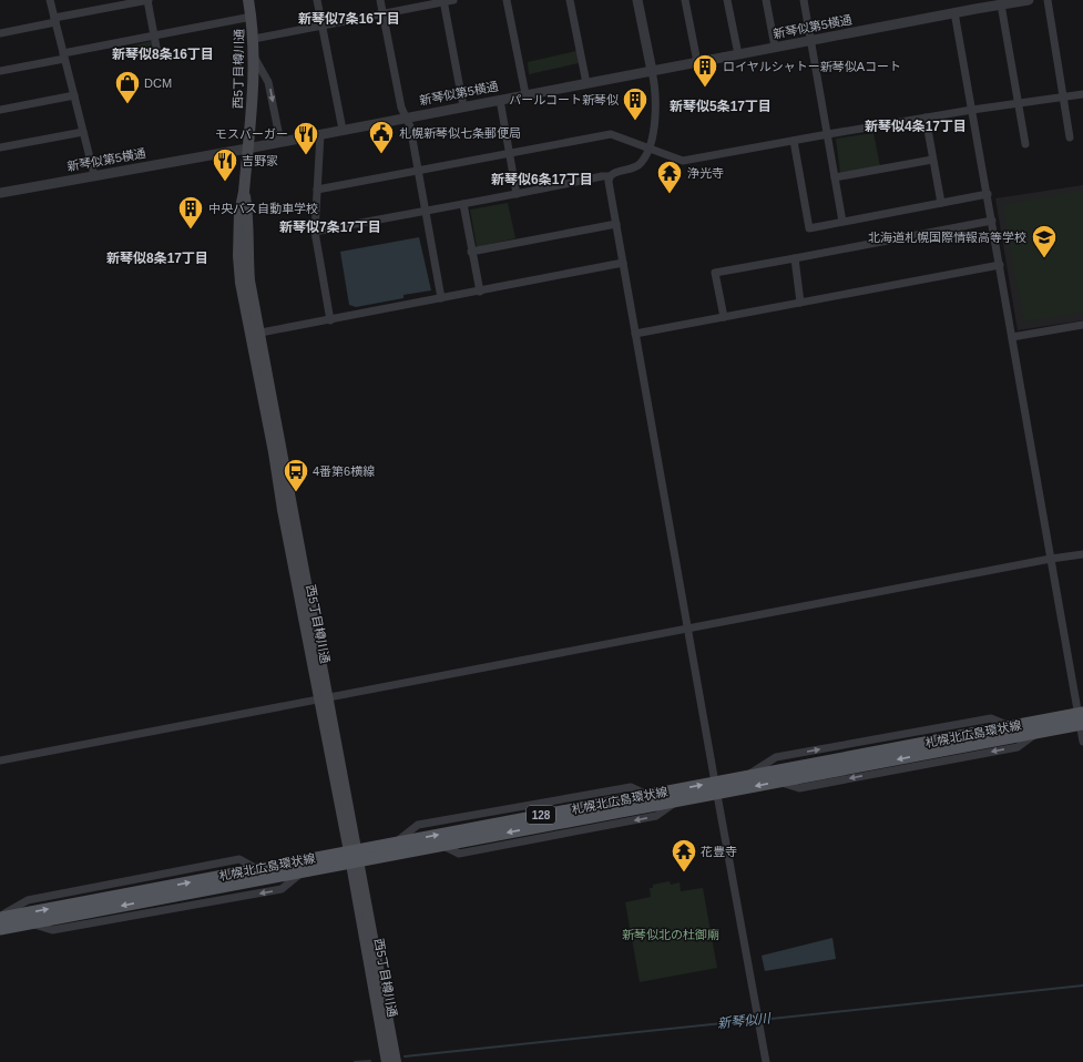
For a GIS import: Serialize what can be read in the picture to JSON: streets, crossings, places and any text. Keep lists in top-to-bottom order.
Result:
{
  "streets": {
    "main road": ["西5丁目樽川通", "札幌北広島環状線", "128"],
    "street": ["新琴似第5横通"]
  },
  "crossings": [
    ["新琴似第5横通", "西5丁目樽川通"],
    ["西5丁目樽川通", "札幌北広島環状線"]
  ],
  "districts": [
    "新琴似7条16丁目",
    "新琴似8条16丁目",
    "新琴似5条17丁目",
    "新琴似4条17丁目",
    "新琴似6条17丁目",
    "新琴似7条17丁目",
    "新琴似8条17丁目"
  ],
  "water": ["新琴似川"],
  "parks": ["新琴似北の杜御廟"],
  "places": {
    "building": ["ロイヤルシャトー新琴似Aコート", "パールコート新琴似", "中央バス自動車学校"],
    "shop": ["DCM"],
    "public building": ["札幌新琴似七条郵便局"],
    "restaurant": ["モスバーガー", "吉野家"],
    "temple": ["浄光寺", "花豊寺"],
    "school or university": ["北海道札幌国際情報高等学校"],
    "bus stop": ["4番第6横線"]
  }
}
